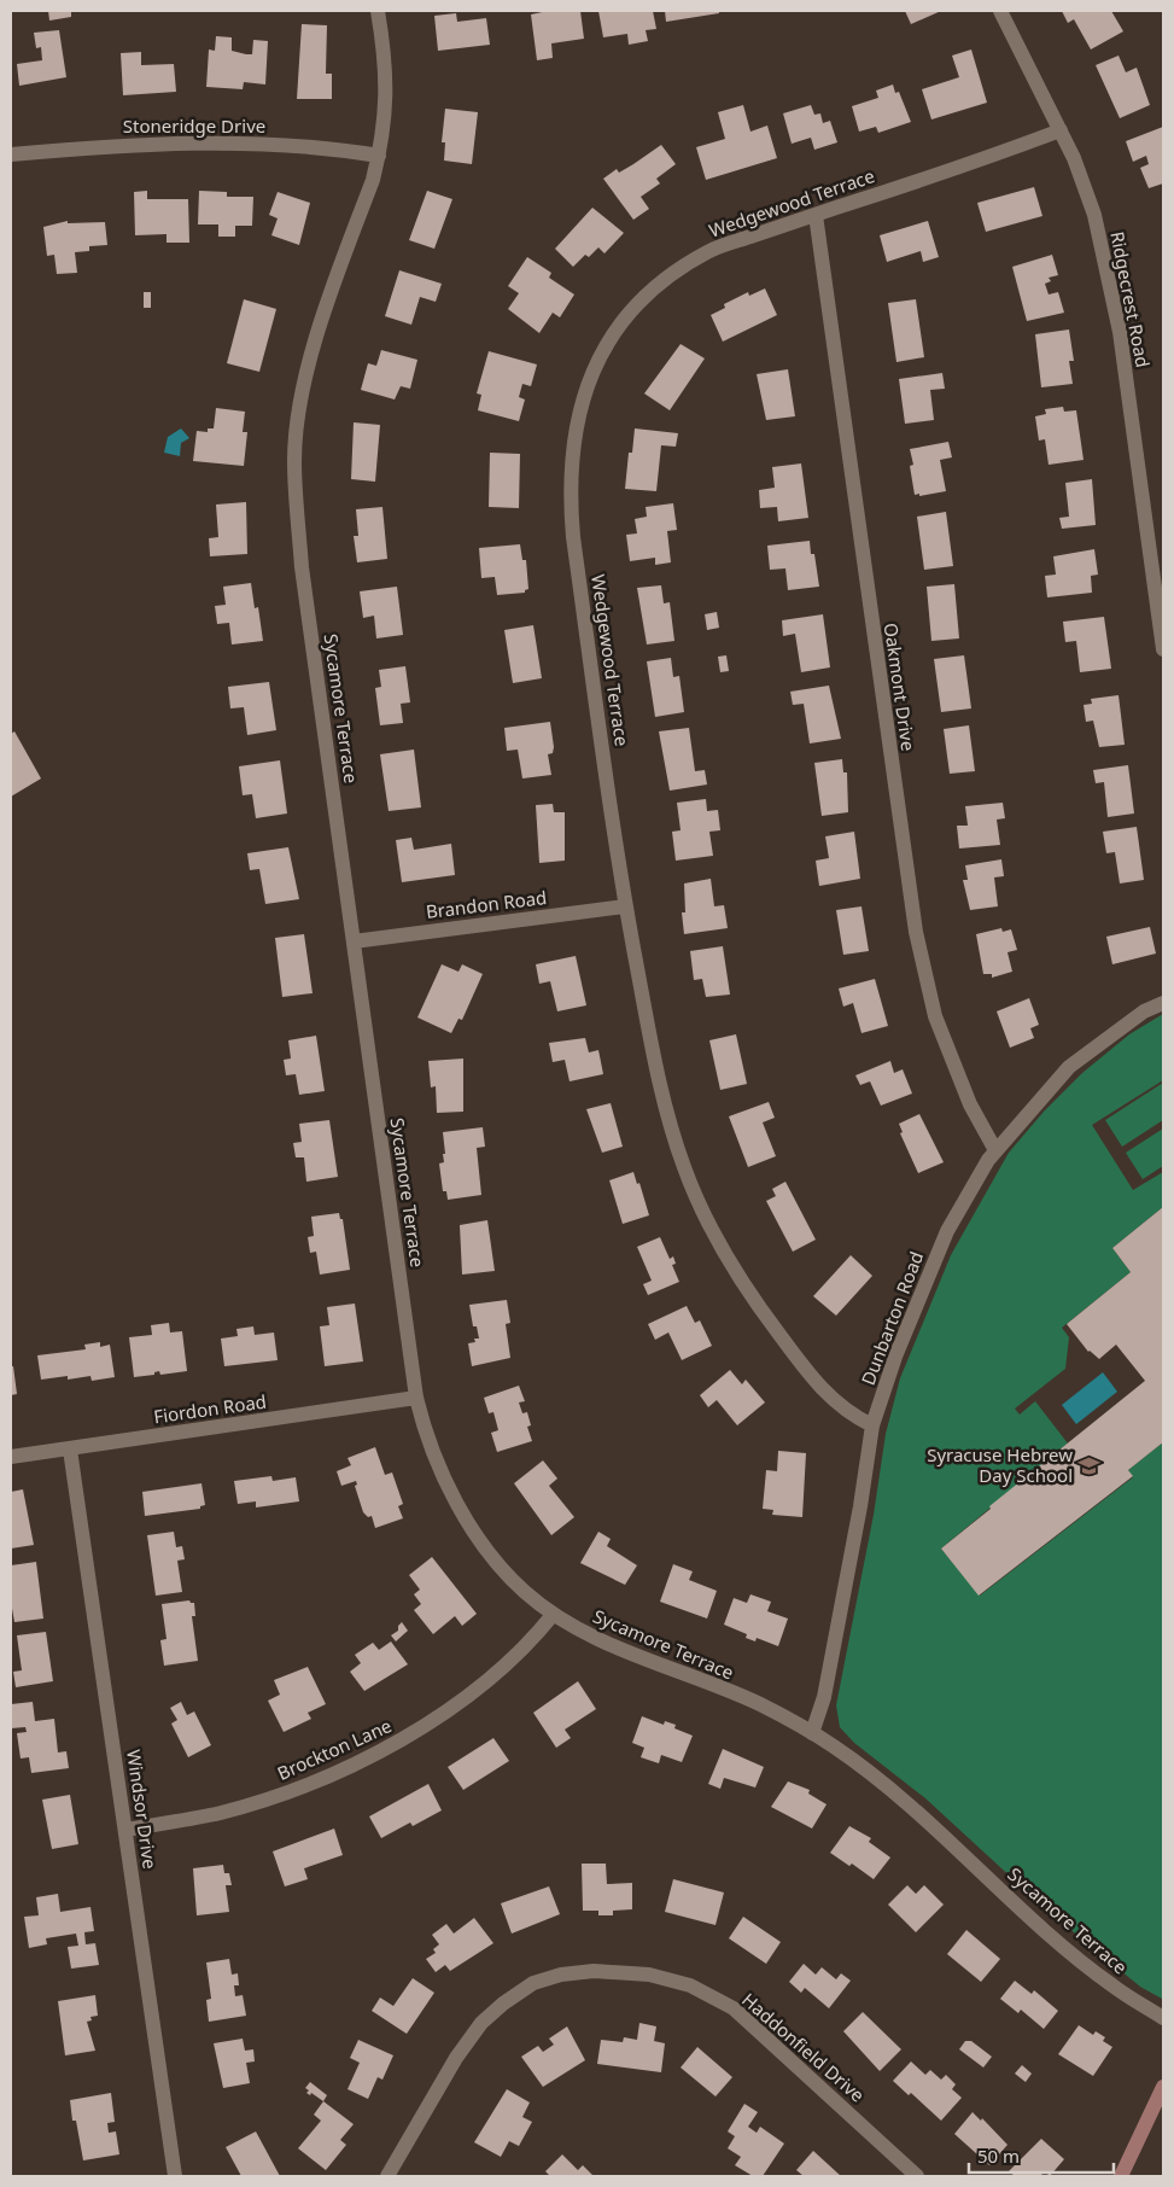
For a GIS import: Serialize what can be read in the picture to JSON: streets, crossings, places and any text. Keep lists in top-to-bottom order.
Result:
{
  "streets": {
    "street": [
      "Stoneridge Drive",
      "Wedgewood Terrace",
      "Ridgecrest Road",
      "Oakmont Drive",
      "Sycamore Terrace",
      "Brandon Road",
      "Dunbarton Road",
      "Fiordon Road",
      "Brockton Lane",
      "Windsor Drive",
      "Haddonfield Drive"
    ]
  },
  "crossings": [
    ["Stoneridge Drive", "Sycamore Terrace"],
    ["Wedgewood Terrace", "Ridgecrest Road"],
    ["Wedgewood Terrace", "Oakmont Drive"],
    ["Wedgewood Terrace", "Brandon Road"],
    ["Wedgewood Terrace", "Dunbarton Road"],
    ["Oakmont Drive", "Dunbarton Road"],
    ["Sycamore Terrace", "Brandon Road"],
    ["Sycamore Terrace", "Dunbarton Road"],
    ["Sycamore Terrace", "Fiordon Road"],
    ["Sycamore Terrace", "Brockton Lane"],
    ["Fiordon Road", "Windsor Drive"],
    ["Brockton Lane", "Windsor Drive"]
  ],
  "places": {
    "school or university": ["Syracuse Hebrew Day School"]
  },
  "scale_bar": "50 m"
}
